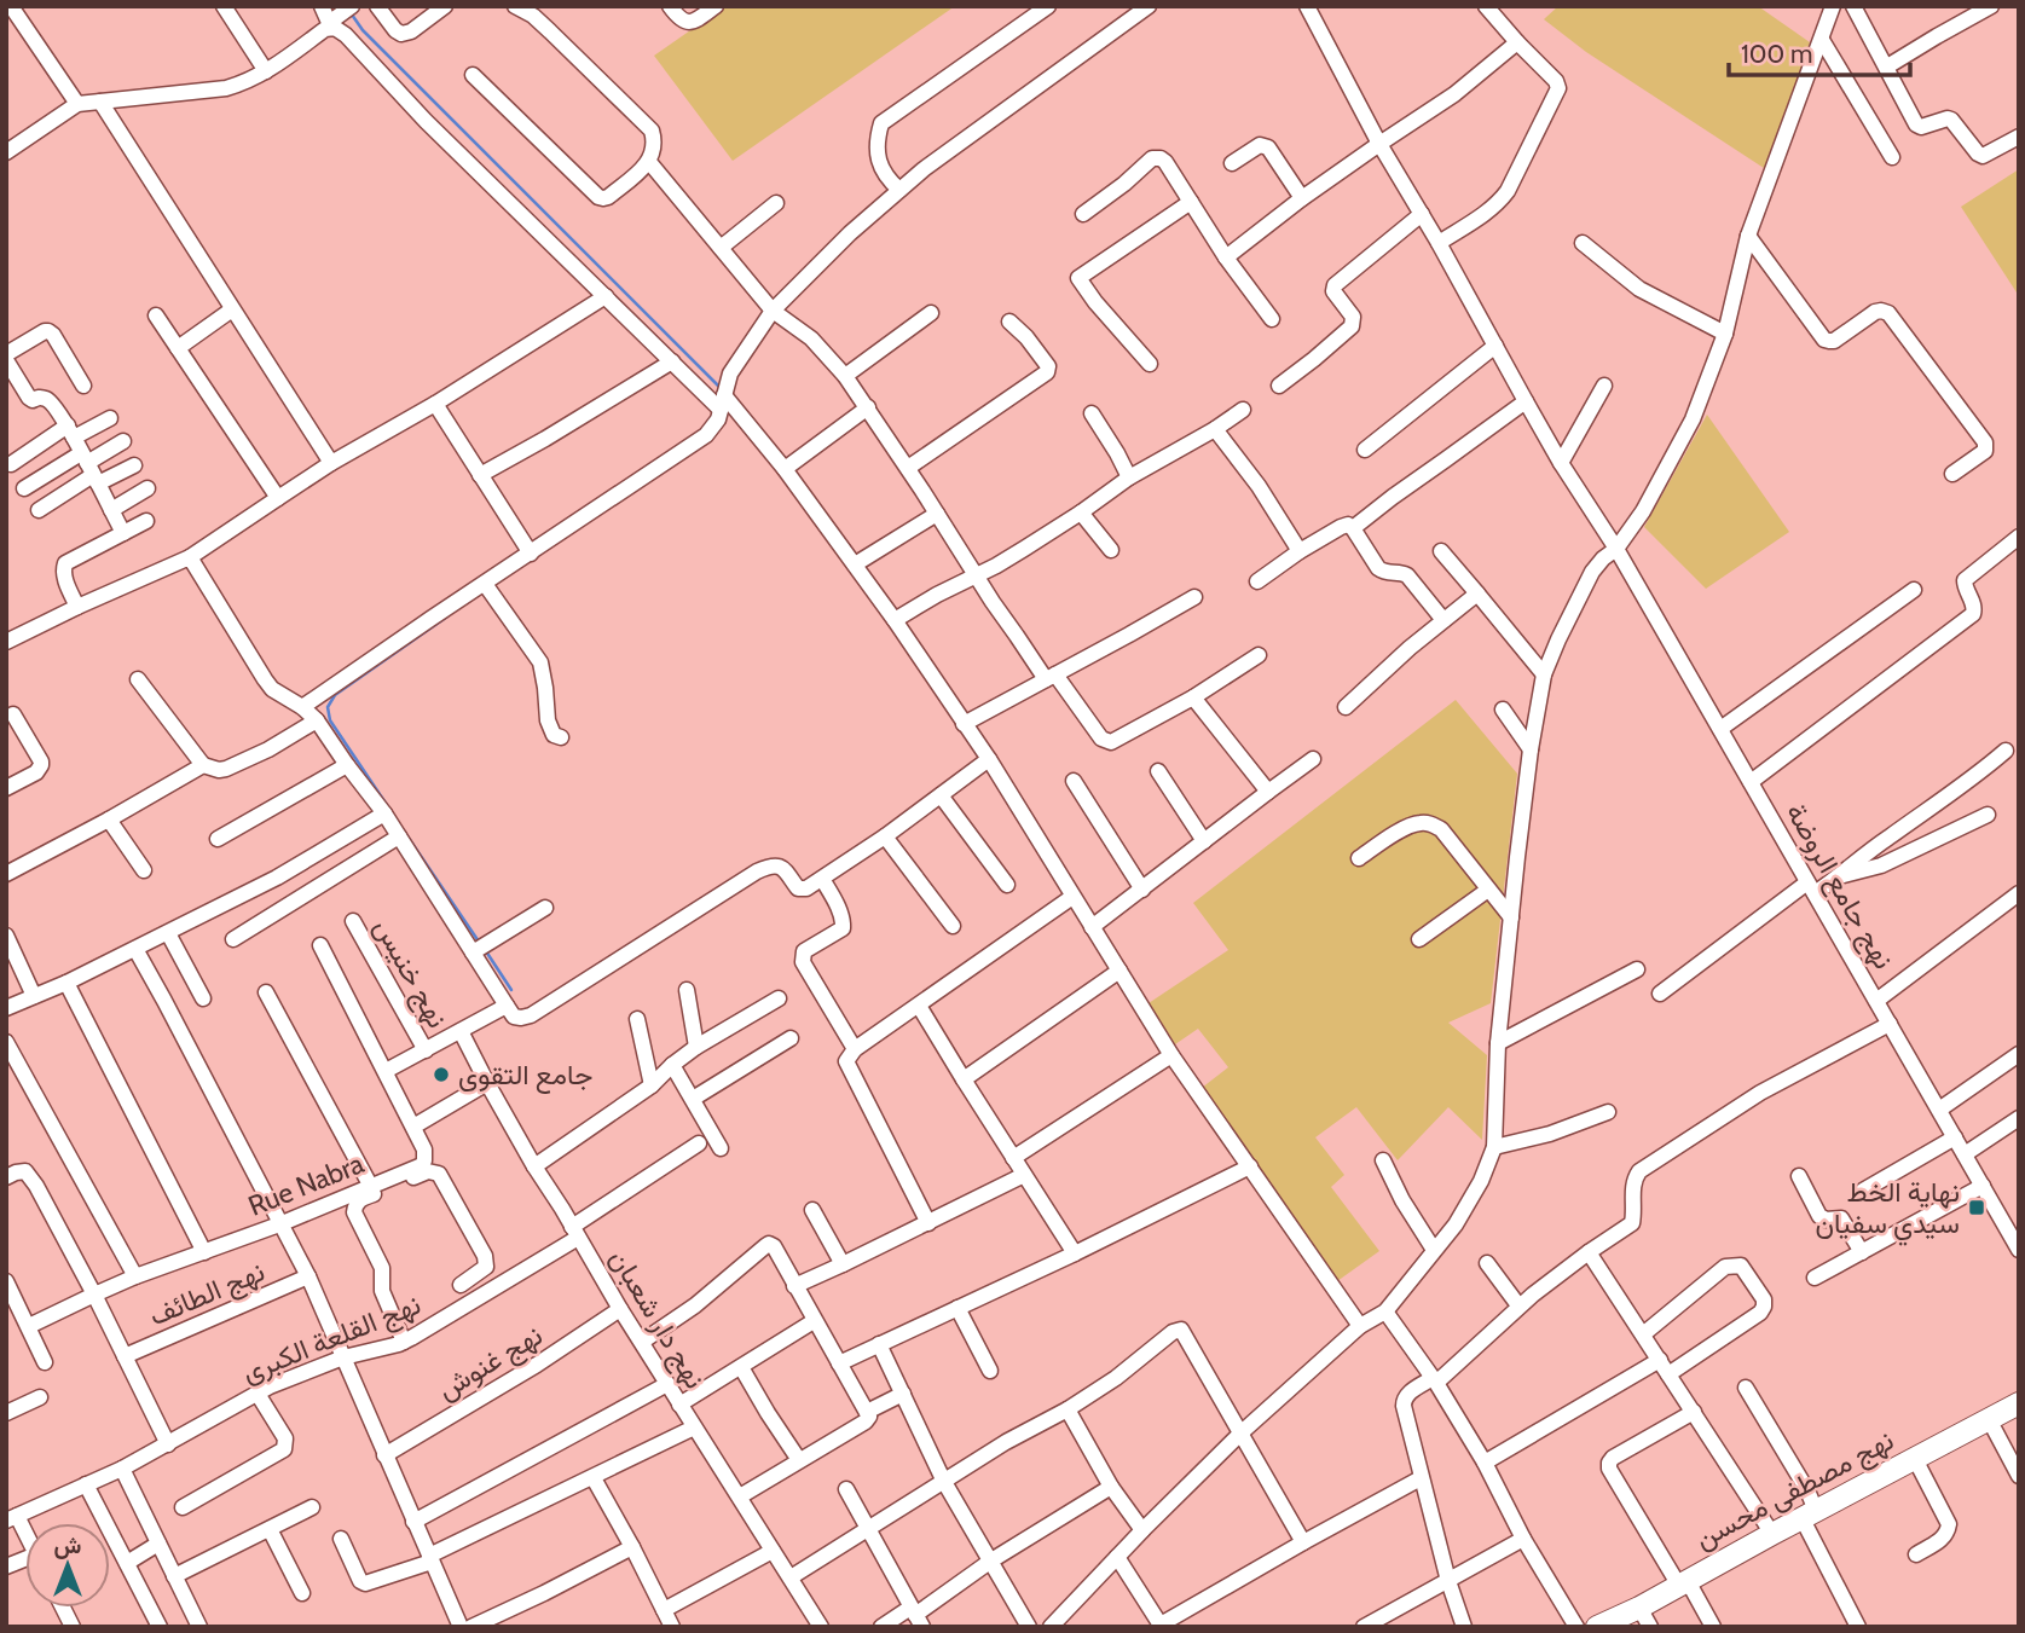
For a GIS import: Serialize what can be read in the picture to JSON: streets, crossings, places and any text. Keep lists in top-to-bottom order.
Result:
{
  "streets": {
    "main road": ["نهج مصطفى محسن"],
    "street": [
      "نهج جامع الروضة",
      "نهج خنيس",
      "Rue Nabra",
      "نهج الطائف",
      "نهج دار شعبان",
      "نهج القلعة الكبرى",
      "نهج غنوش"
    ]
  },
  "crossings": [
    ["نهج دار شعبان", "نهج القلعة الكبرى"],
    ["نهج دار شعبان", "نهج غنوش"]
  ],
  "places": {
    "other": ["جامع التقوى"],
    "transit": ["نهاية الخط سيدي سفيان"]
  },
  "scale_bar": "100 m",
  "north": "top"
}
